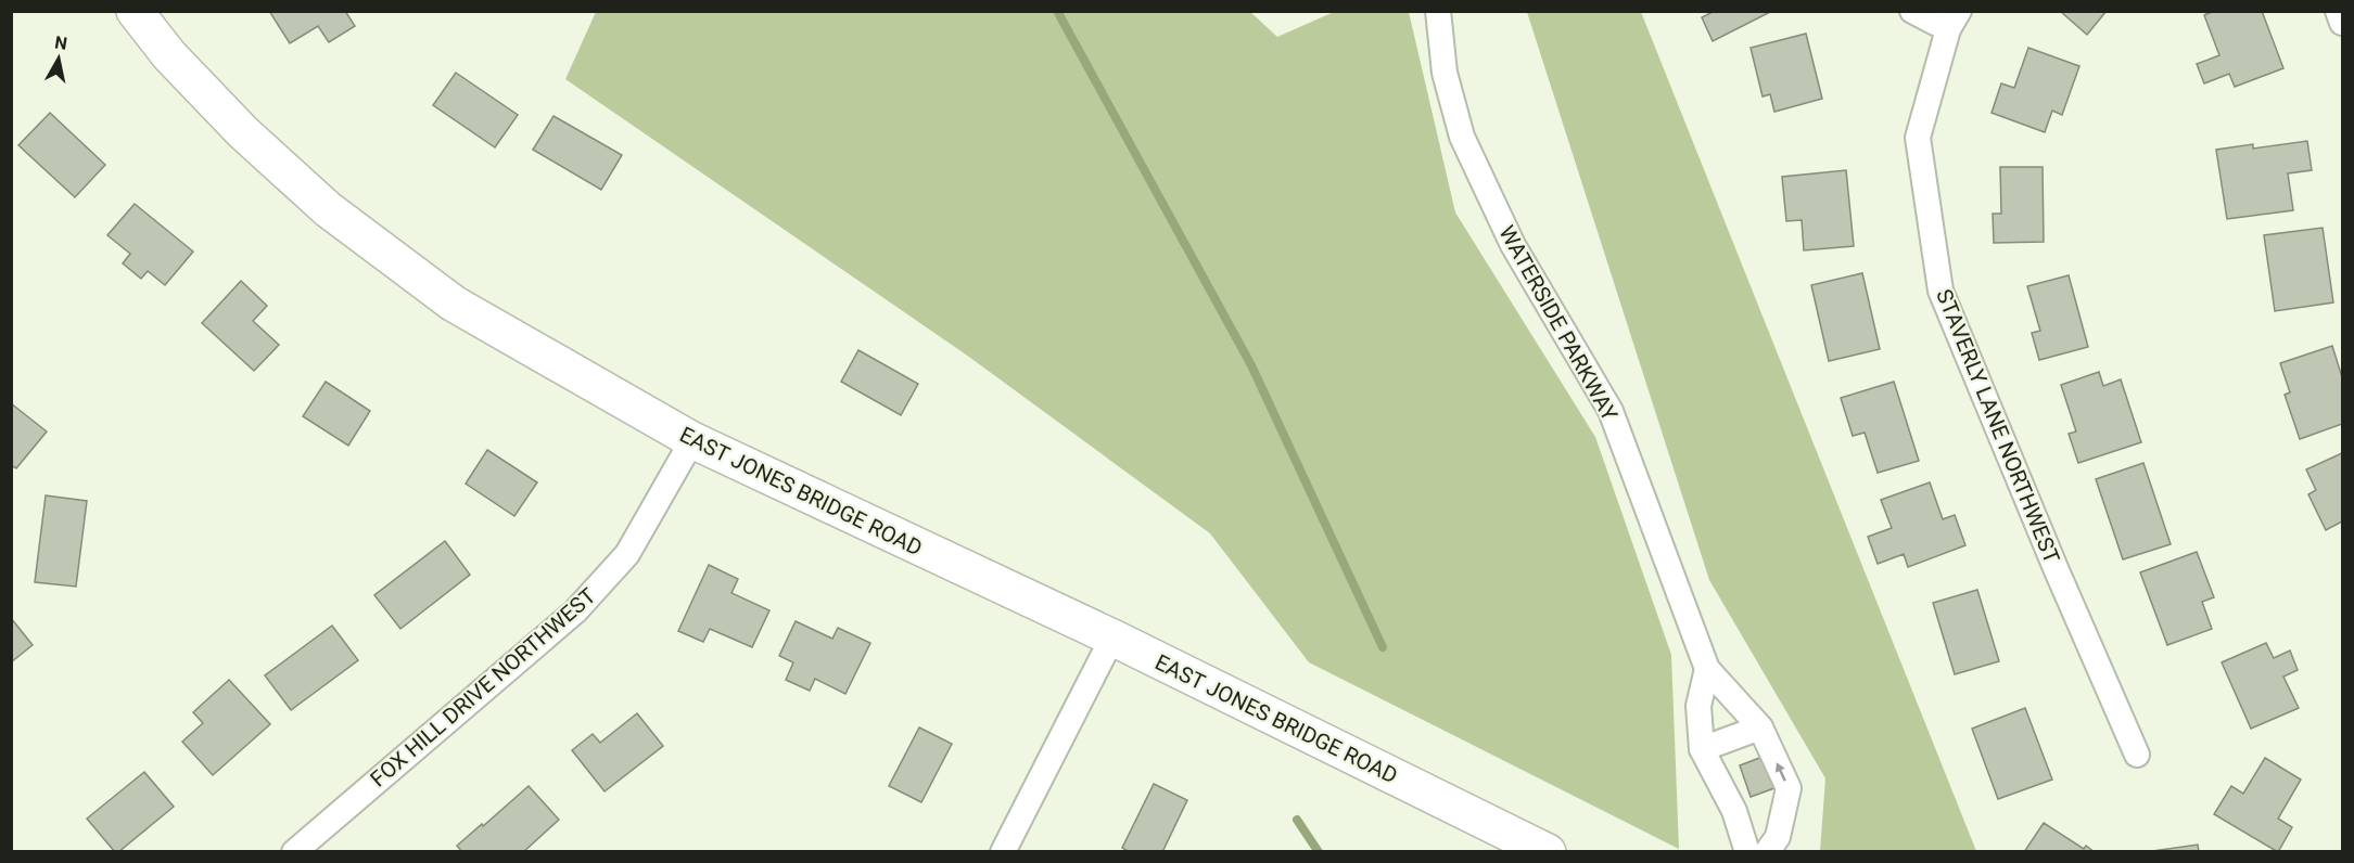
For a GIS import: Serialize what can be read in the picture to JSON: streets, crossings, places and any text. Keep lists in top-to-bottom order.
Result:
{
  "streets": {
    "street": [
      "WATERSIDE PARKWAY",
      "STAVERLY LANE NORTHWEST",
      "EAST JONES BRIDGE ROAD",
      "FOX HILL DRIVE NORTHWEST"
    ]
  },
  "crossings": [
    ["EAST JONES BRIDGE ROAD", "FOX HILL DRIVE NORTHWEST"]
  ],
  "north": "top"
}
